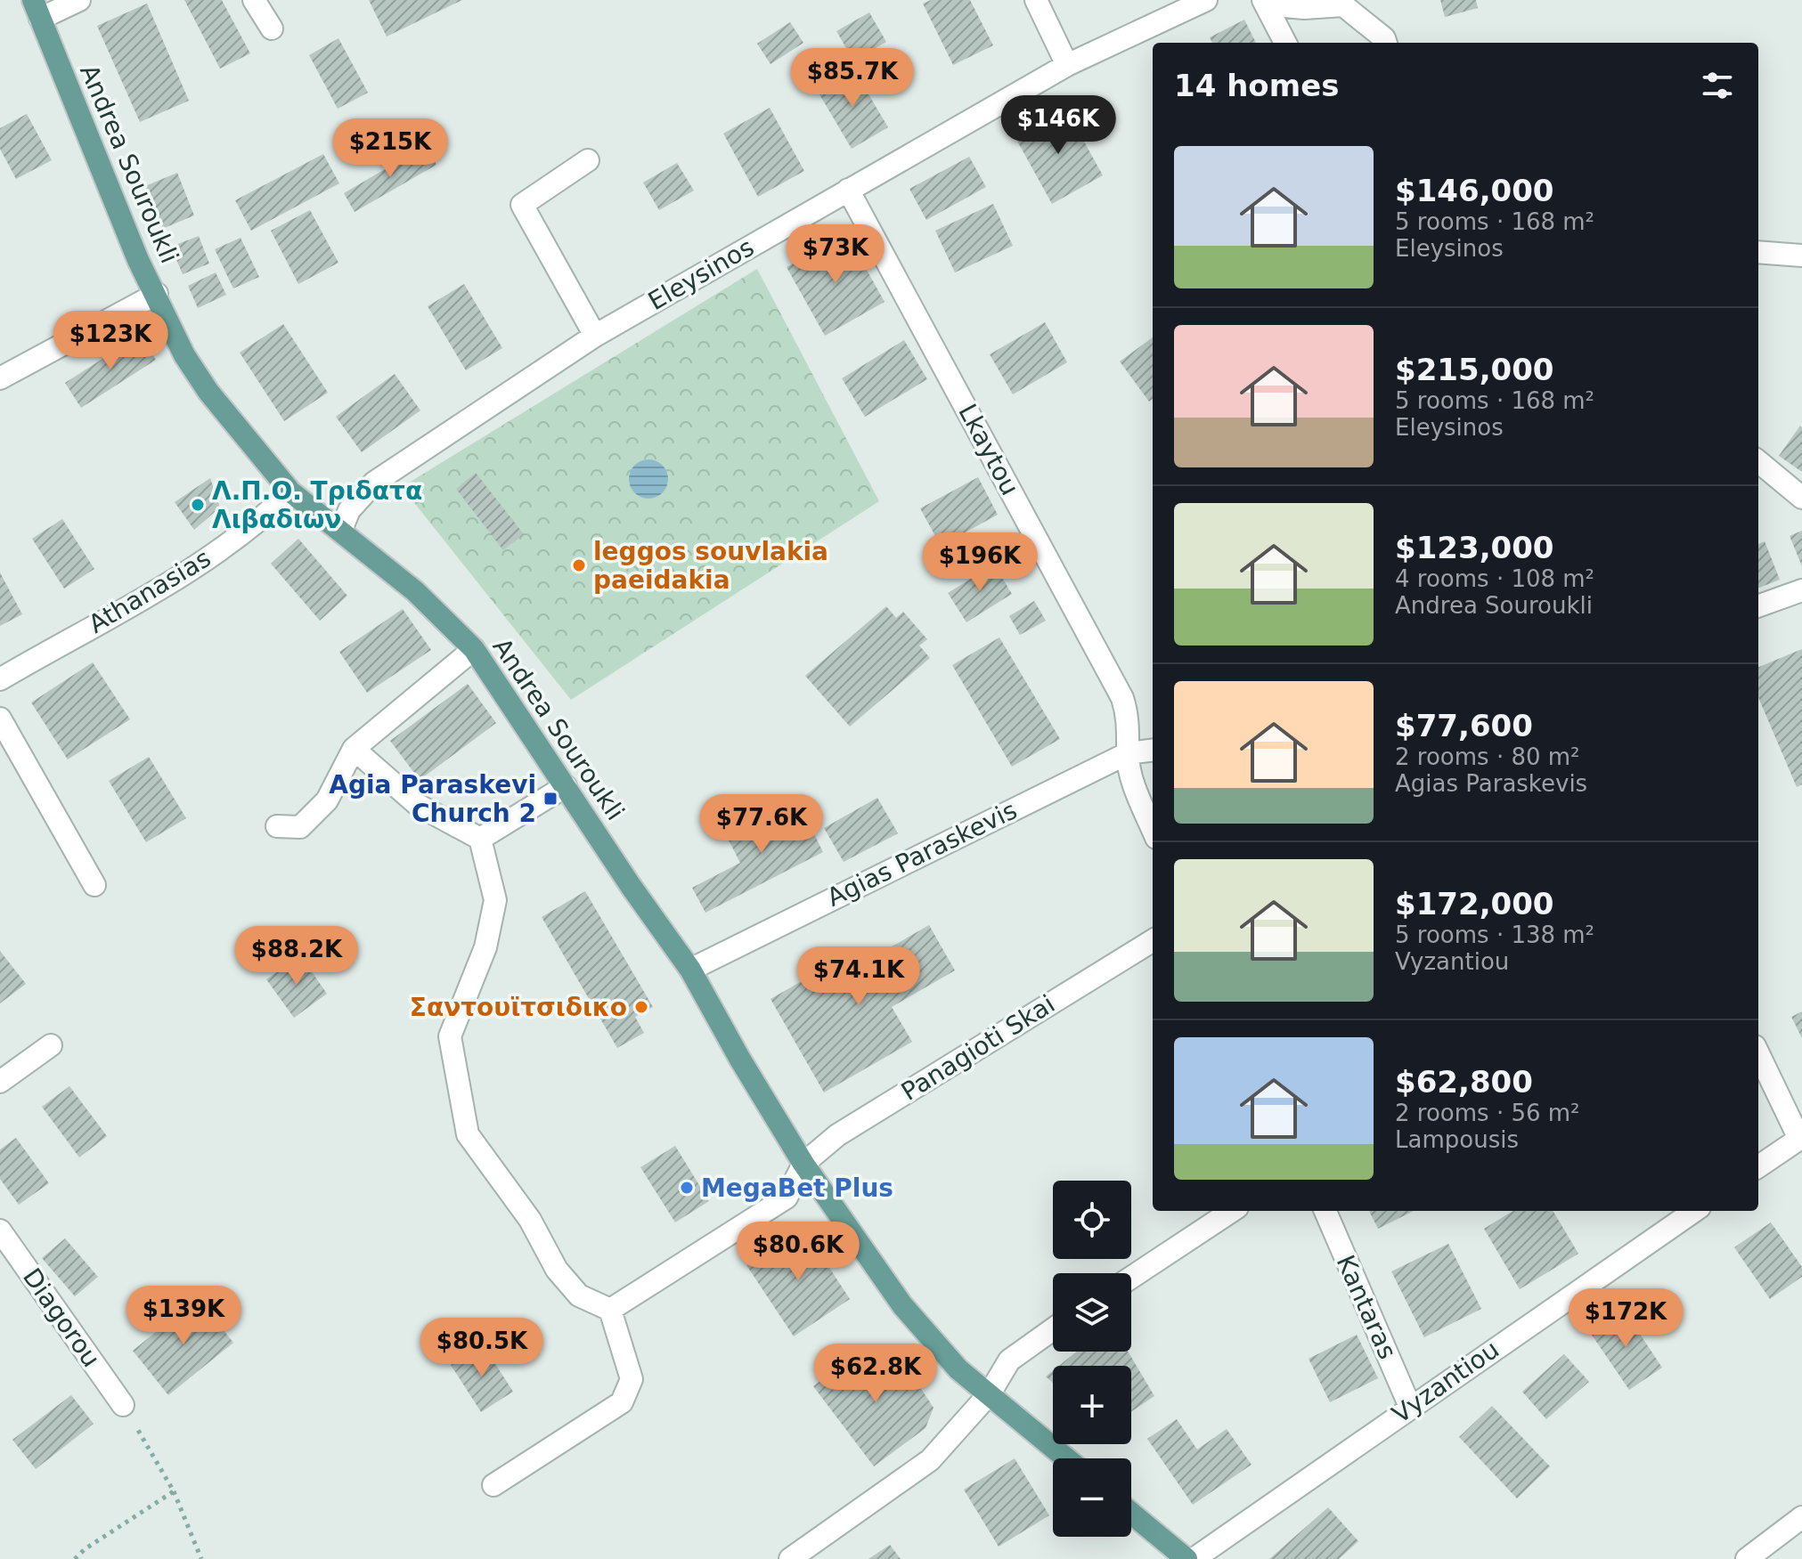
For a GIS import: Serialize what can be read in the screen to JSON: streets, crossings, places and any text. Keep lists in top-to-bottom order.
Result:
{
  "streets": {
    "main road": ["Andrea Souroukli"],
    "street": [
      "Eleysinos",
      "Lkaytou",
      "Athanasias",
      "Agias Paraskevis",
      "Panagioti Skai",
      "Kantaras",
      "Diagorou",
      "Vyzantiou"
    ]
  },
  "crossings": [
    ["Andrea Souroukli", "Eleysinos"],
    ["Andrea Souroukli", "Athanasias"],
    ["Andrea Souroukli", "Agias Paraskevis"],
    ["Andrea Souroukli", "Panagioti Skai"],
    ["Eleysinos", "Lkaytou"],
    ["Lkaytou", "Agias Paraskevis"],
    ["Kantaras", "Vyzantiou"]
  ],
  "places": {
    "other": [
      "Λ.Π.Ο. Τριδατα Λιβαδιων",
      "leggos souvlakia paeidakia",
      "Σαντουϊτσιδικο",
      "MegaBet Plus"
    ],
    "transit": ["Agia Paraskevi Church 2"]
  },
  "page": {
    "heading": "14 homes",
    "price": [
      "$85.7K",
      "$146K",
      "$215K",
      "$73K",
      "$123K",
      "$196K",
      "$77.6K",
      "$88.2K",
      "$74.1K",
      "$80.6K",
      "$139K",
      "$172K",
      "$80.5K",
      "$62.8K"
    ],
    "list": [
      {
        "name": "$146,000",
        "note": "5 rooms · 168 m² · Eleysinos"
      },
      {
        "name": "$215,000",
        "note": "5 rooms · 168 m² · Eleysinos"
      },
      {
        "name": "$123,000",
        "note": "4 rooms · 108 m² · Andrea Souroukli"
      },
      {
        "name": "$77,600",
        "note": "2 rooms · 80 m² · Agias Paraskevis"
      },
      {
        "name": "$172,000",
        "note": "5 rooms · 138 m² · Vyzantiou"
      },
      {
        "name": "$62,800",
        "note": "2 rooms · 56 m² · Lampousis"
      }
    ],
    "map_buttons": ["+", "−"]
  }
}
